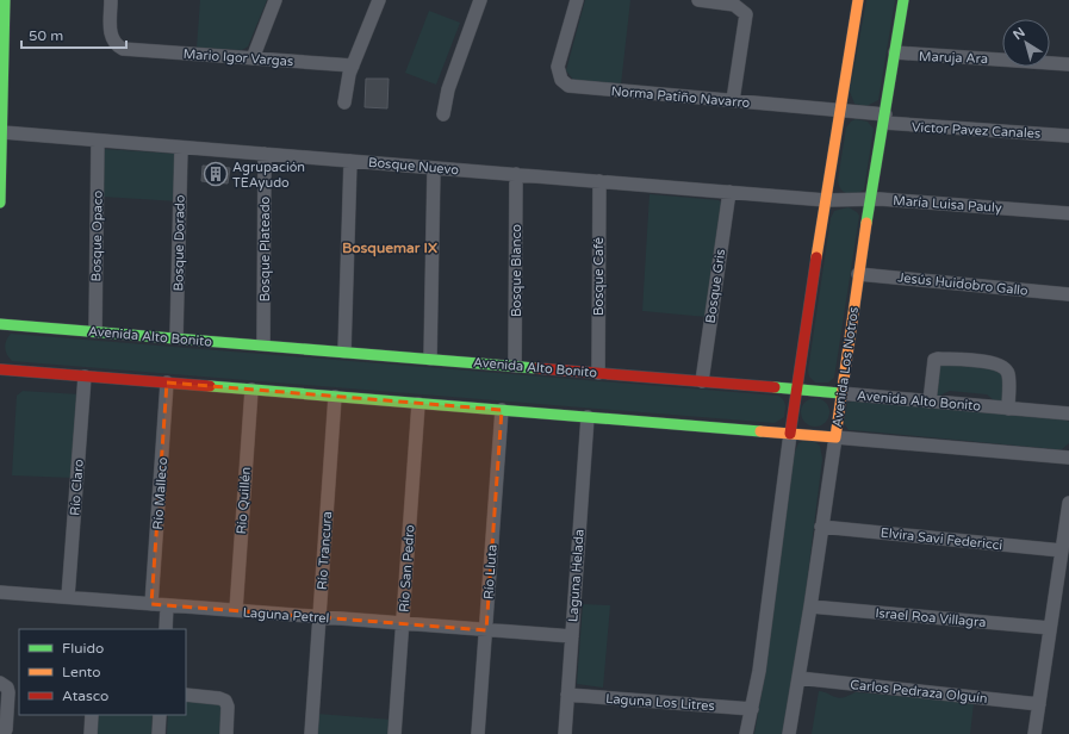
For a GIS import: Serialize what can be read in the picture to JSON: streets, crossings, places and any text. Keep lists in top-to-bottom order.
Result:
{
  "streets": {
    "street": [
      "Mario Igor Vargas",
      "Maruja Ara",
      "Norma Patiño Navarro",
      "Victor Pavez Canales",
      "Bosque Nuevo",
      "María Luisa Pauly",
      "Bosque Opaco",
      "Bosque Dorado",
      "Bosque Plateado",
      "Bosque Blanco",
      "Bosque Café",
      "Jesús Huidobro Gallo",
      "Bosque Gris",
      "Avenida Alto Bonito",
      "Avenida Los Notros",
      "Río Claro",
      "Río Malleco",
      "Río Quillén",
      "Elvira Savi Federicci",
      "Río Trancura",
      "Río San Pedro",
      "Río Lluta",
      "Laguna Helada",
      "Laguna Petrel",
      "Israel Roa Villagra",
      "Carlos Pedraza Olguín",
      "Laguna Los Litres"
    ]
  },
  "crossings": [
    ["Maruja Ara", "Avenida Los Notros"],
    ["Norma Patiño Navarro", "Victor Pavez Canales"],
    ["Norma Patiño Navarro", "Avenida Los Notros"],
    ["Victor Pavez Canales", "Avenida Los Notros"],
    ["Bosque Nuevo", "María Luisa Pauly"],
    ["Bosque Nuevo", "Bosque Opaco"],
    ["Bosque Nuevo", "Bosque Dorado"],
    ["Bosque Nuevo", "Bosque Plateado"],
    ["Bosque Nuevo", "Bosque Blanco"],
    ["Bosque Nuevo", "Bosque Café"],
    ["Bosque Nuevo", "Bosque Gris"],
    ["María Luisa Pauly", "Avenida Los Notros"],
    ["Bosque Opaco", "Avenida Alto Bonito"],
    ["Bosque Dorado", "Avenida Alto Bonito"],
    ["Bosque Plateado", "Avenida Alto Bonito"],
    ["Bosque Blanco", "Avenida Alto Bonito"],
    ["Bosque Café", "Avenida Alto Bonito"],
    ["Jesús Huidobro Gallo", "Avenida Los Notros"],
    ["Bosque Gris", "Avenida Alto Bonito"],
    ["Avenida Alto Bonito", "Avenida Los Notros"],
    ["Avenida Los Notros", "Elvira Savi Federicci"],
    ["Avenida Los Notros", "Israel Roa Villagra"],
    ["Avenida Los Notros", "Carlos Pedraza Olguín"],
    ["Río Claro", "Laguna Petrel"],
    ["Río Malleco", "Laguna Petrel"],
    ["Río Quillén", "Laguna Petrel"],
    ["Río Trancura", "Laguna Petrel"],
    ["Río San Pedro", "Laguna Petrel"],
    ["Río Lluta", "Laguna Petrel"],
    ["Laguna Helada", "Laguna Petrel"],
    ["Laguna Helada", "Laguna Los Litres"]
  ],
  "districts": ["Bosquemar IX"],
  "places": {
    "building": ["Agrupación TEAyudo"]
  },
  "legend": ["Fluido", "Lento", "Atasco"],
  "scale_bar": "50 m",
  "north": "top left"
}
